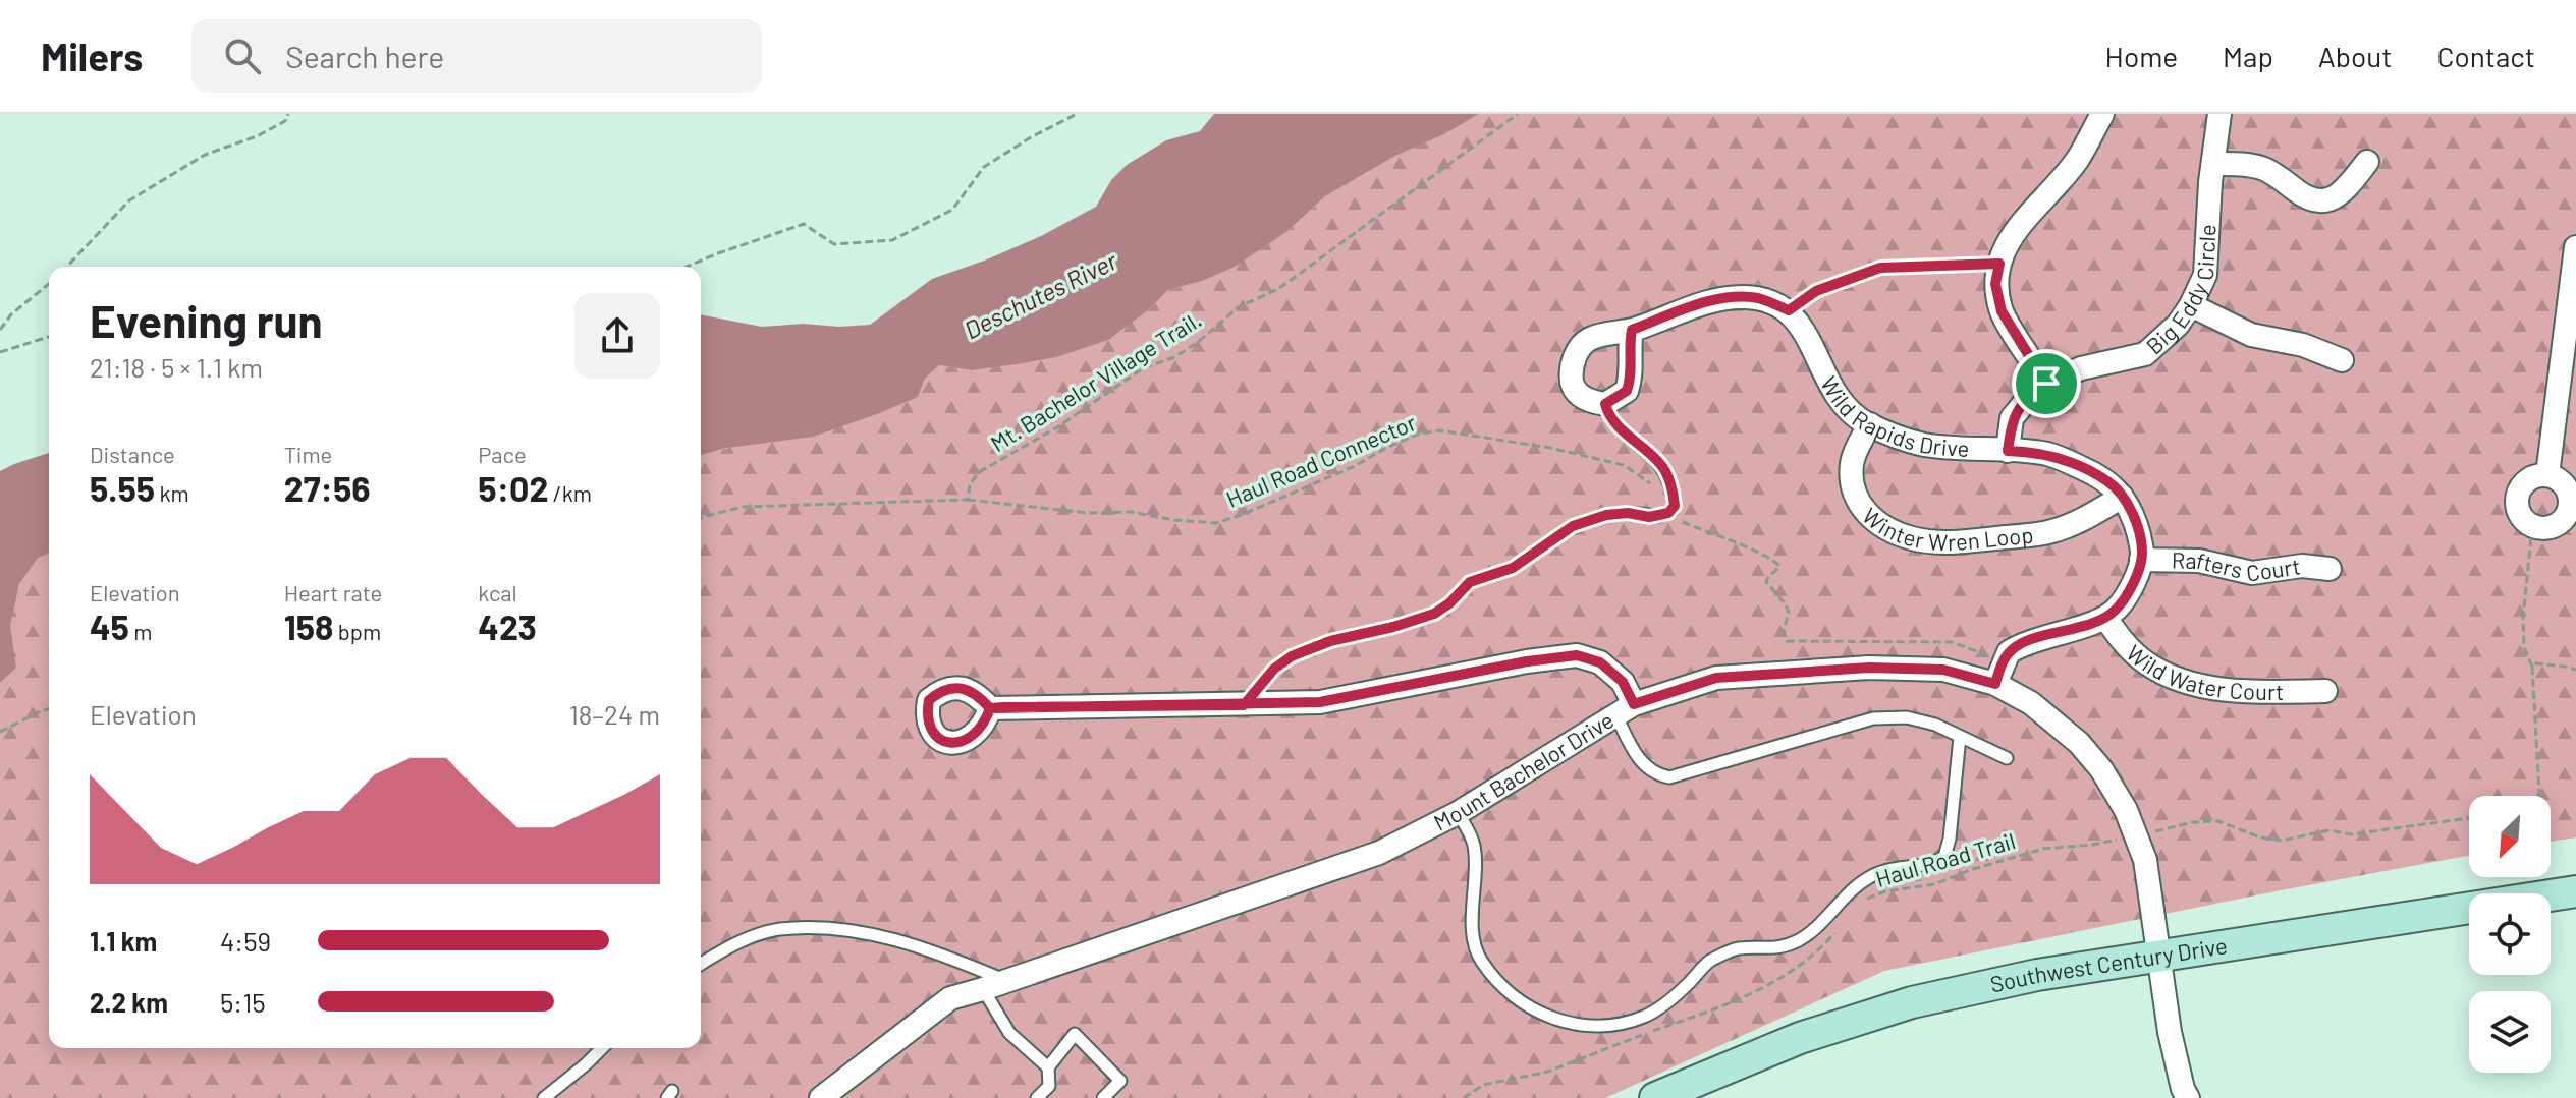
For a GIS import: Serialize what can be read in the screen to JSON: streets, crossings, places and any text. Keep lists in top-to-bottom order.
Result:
{
  "streets": {
    "main road": ["Southwest Century Drive"],
    "street": [
      "Big Eddy Circle",
      "Wild Rapids Drive",
      "Winter Wren Loop",
      "Rafters Court",
      "Wild Water Court",
      "Mount Bachelor Drive"
    ],
    "path": ["Mt. Bachelor Village Trail.", "Haul Road Connector", "Haul Road Trail"]
  },
  "crossings": [
    ["Big Eddy Circle", "Wild Rapids Drive"],
    ["Mt. Bachelor Village Trail.", "Haul Road Connector"],
    ["Wild Rapids Drive", "Winter Wren Loop"],
    ["Wild Rapids Drive", "Rafters Court"],
    ["Haul Road Connector", "Mount Bachelor Drive"],
    ["Mount Bachelor Drive", "Haul Road Trail"],
    ["Mount Bachelor Drive", "Southwest Century Drive"]
  ],
  "water": ["Deschutes River"],
  "north": "bottom left",
  "page": {
    "header": "Milers",
    "search": "Search here",
    "nav": [
      "Home",
      "Map",
      "About",
      "Contact"
    ],
    "heading": ["Evening run", "21:18 · 5 × 1.1 km"],
    "stats": [
      ["Distance", "5.55 km"],
      ["Time", "27:56"],
      ["Pace", "5:02 /km"],
      ["Elevation", "45 m"],
      ["Heart rate", "158 bpm"],
      ["kcal", "423"]
    ],
    "chart": ["Elevation", "18–24 m"],
    "list": [
      {
        "name": "1.1 km",
        "note": "4:59"
      },
      {
        "name": "2.2 km",
        "note": "5:15"
      }
    ]
  }
}
